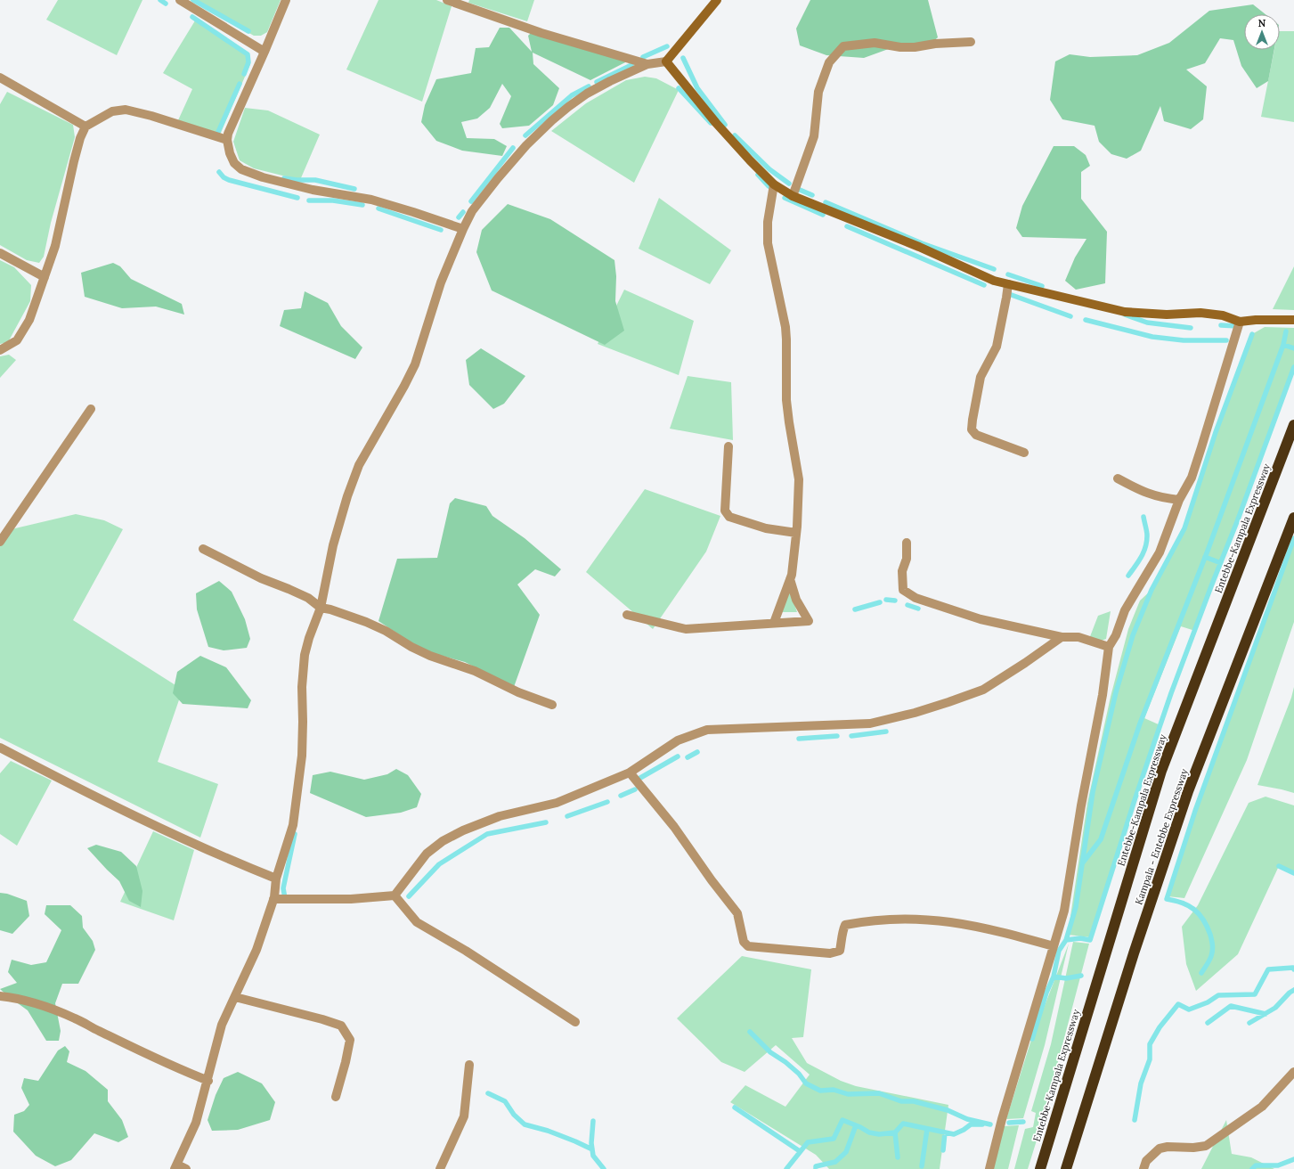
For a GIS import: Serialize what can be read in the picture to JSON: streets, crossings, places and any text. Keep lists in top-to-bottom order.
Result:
{
  "streets": {
    "highway": ["Entebbe-Kampala Expressway", "Kampala - Entebbe Expressway"]
  },
  "north": "top"
}
